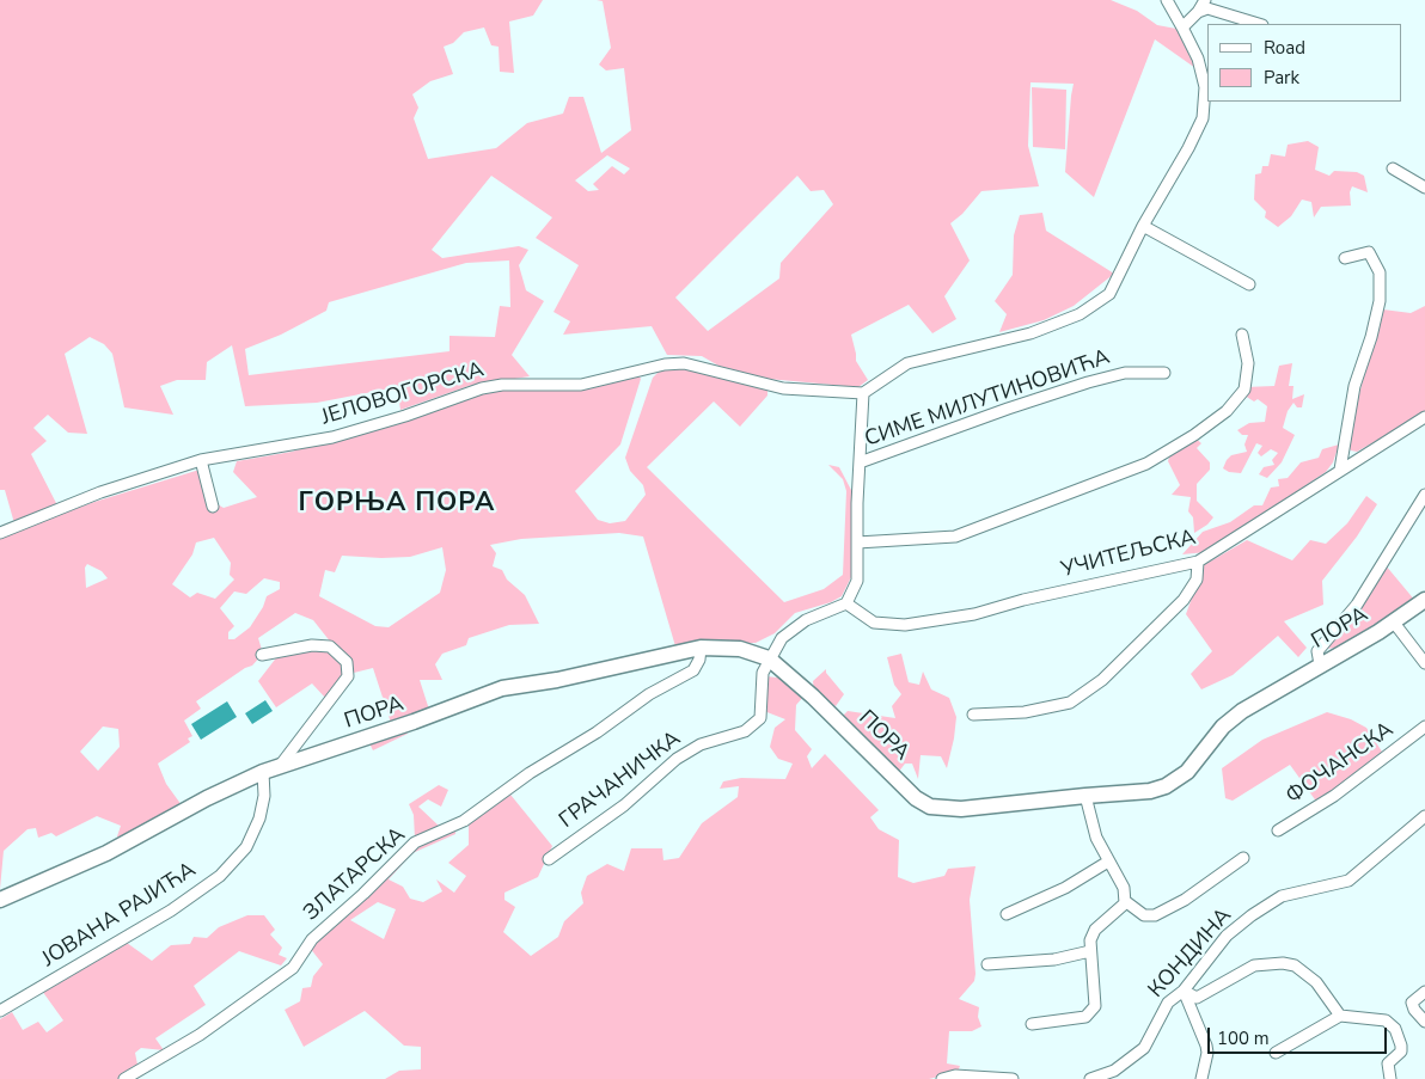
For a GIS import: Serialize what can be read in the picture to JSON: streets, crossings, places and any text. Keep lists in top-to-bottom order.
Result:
{
  "streets": {
    "street": [
      "ЈЕЛОВОГОРСКА",
      "СИМЕ МИЛУТИНОВИЋА",
      "УЧИТЕЉСКА",
      "ПОРА",
      "ФОЧАНСКА",
      "ГРАЧАНИЧКА",
      "ЗЛАТАРСКА",
      "ЈОВАНА РАЈИЋА",
      "КОНДИНА"
    ]
  },
  "crossings": [
    ["ПОРА", "ГРАЧАНИЧКА"],
    ["ПОРА", "ЗЛАТАРСКА"],
    ["ПОРА", "ЈОВАНА РАЈИЋА"]
  ],
  "districts": ["ГОРЊА ПОРА"],
  "legend": ["Road", "Park"],
  "scale_bar": "100 m"
}
